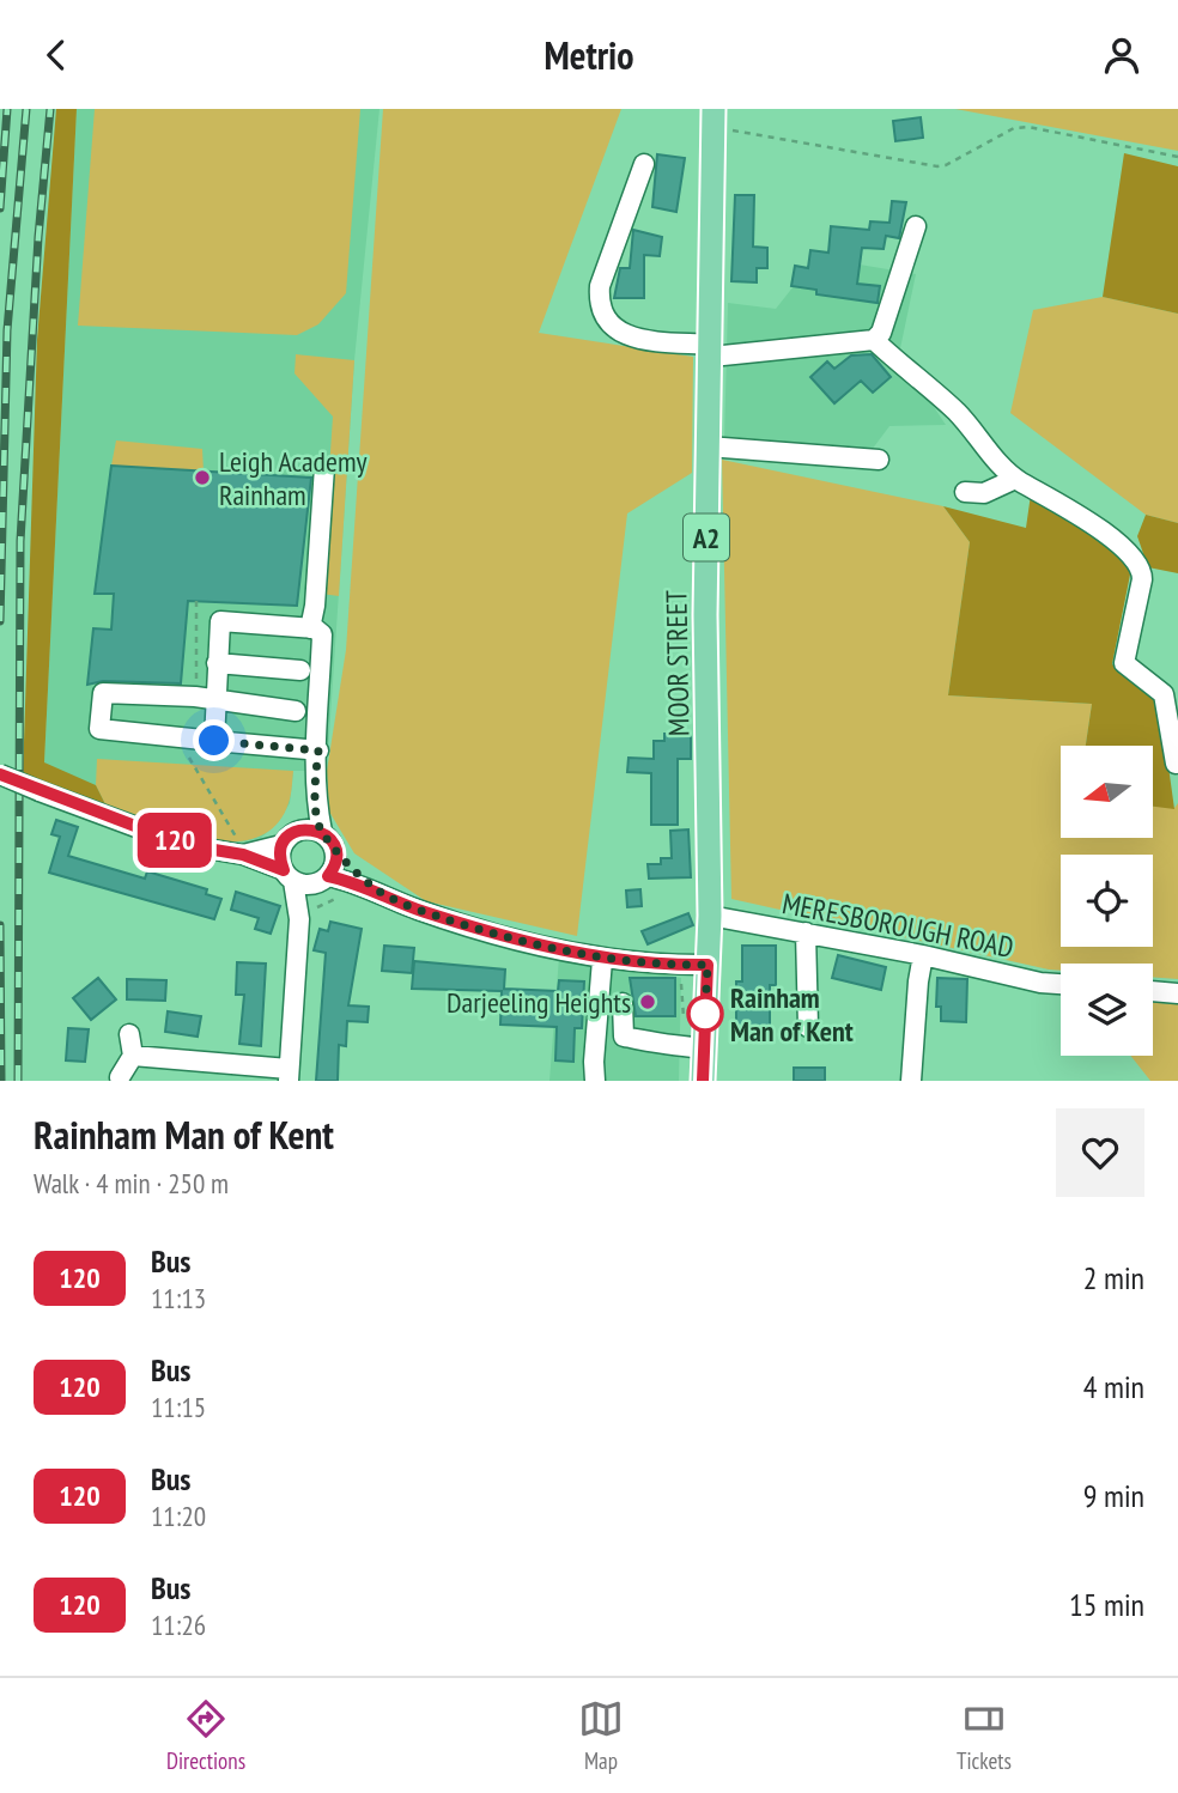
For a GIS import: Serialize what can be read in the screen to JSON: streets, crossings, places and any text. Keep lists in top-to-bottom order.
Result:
{
  "streets": {
    "main road": ["A2", "MOOR STREET"],
    "street": ["MERESBOROUGH ROAD"]
  },
  "crossings": [
    ["A2", "MOOR STREET"],
    ["MOOR STREET", "MERESBOROUGH ROAD"]
  ],
  "places": ["Leigh Academy Rainham", "Darjeeling Heights", "Rainham Man of Kent"],
  "lines": ["bus line 120"],
  "north": "left",
  "page": {
    "header": "Metrio",
    "on_map": "120",
    "heading": ["Rainham Man of Kent", "Walk · 4 min · 250 m"],
    "list": [
      {
        "mark": "120",
        "name": "Bus",
        "note": "11:13",
        "value": "2 min"
      },
      {
        "mark": "120",
        "name": "Bus",
        "note": "11:15",
        "value": "4 min"
      },
      {
        "mark": "120",
        "name": "Bus",
        "note": "11:20",
        "value": "9 min"
      },
      {
        "mark": "120",
        "name": "Bus",
        "note": "11:26",
        "value": "15 min"
      }
    ],
    "tabs": ["Directions", "Map", "Tickets"]
  }
}
